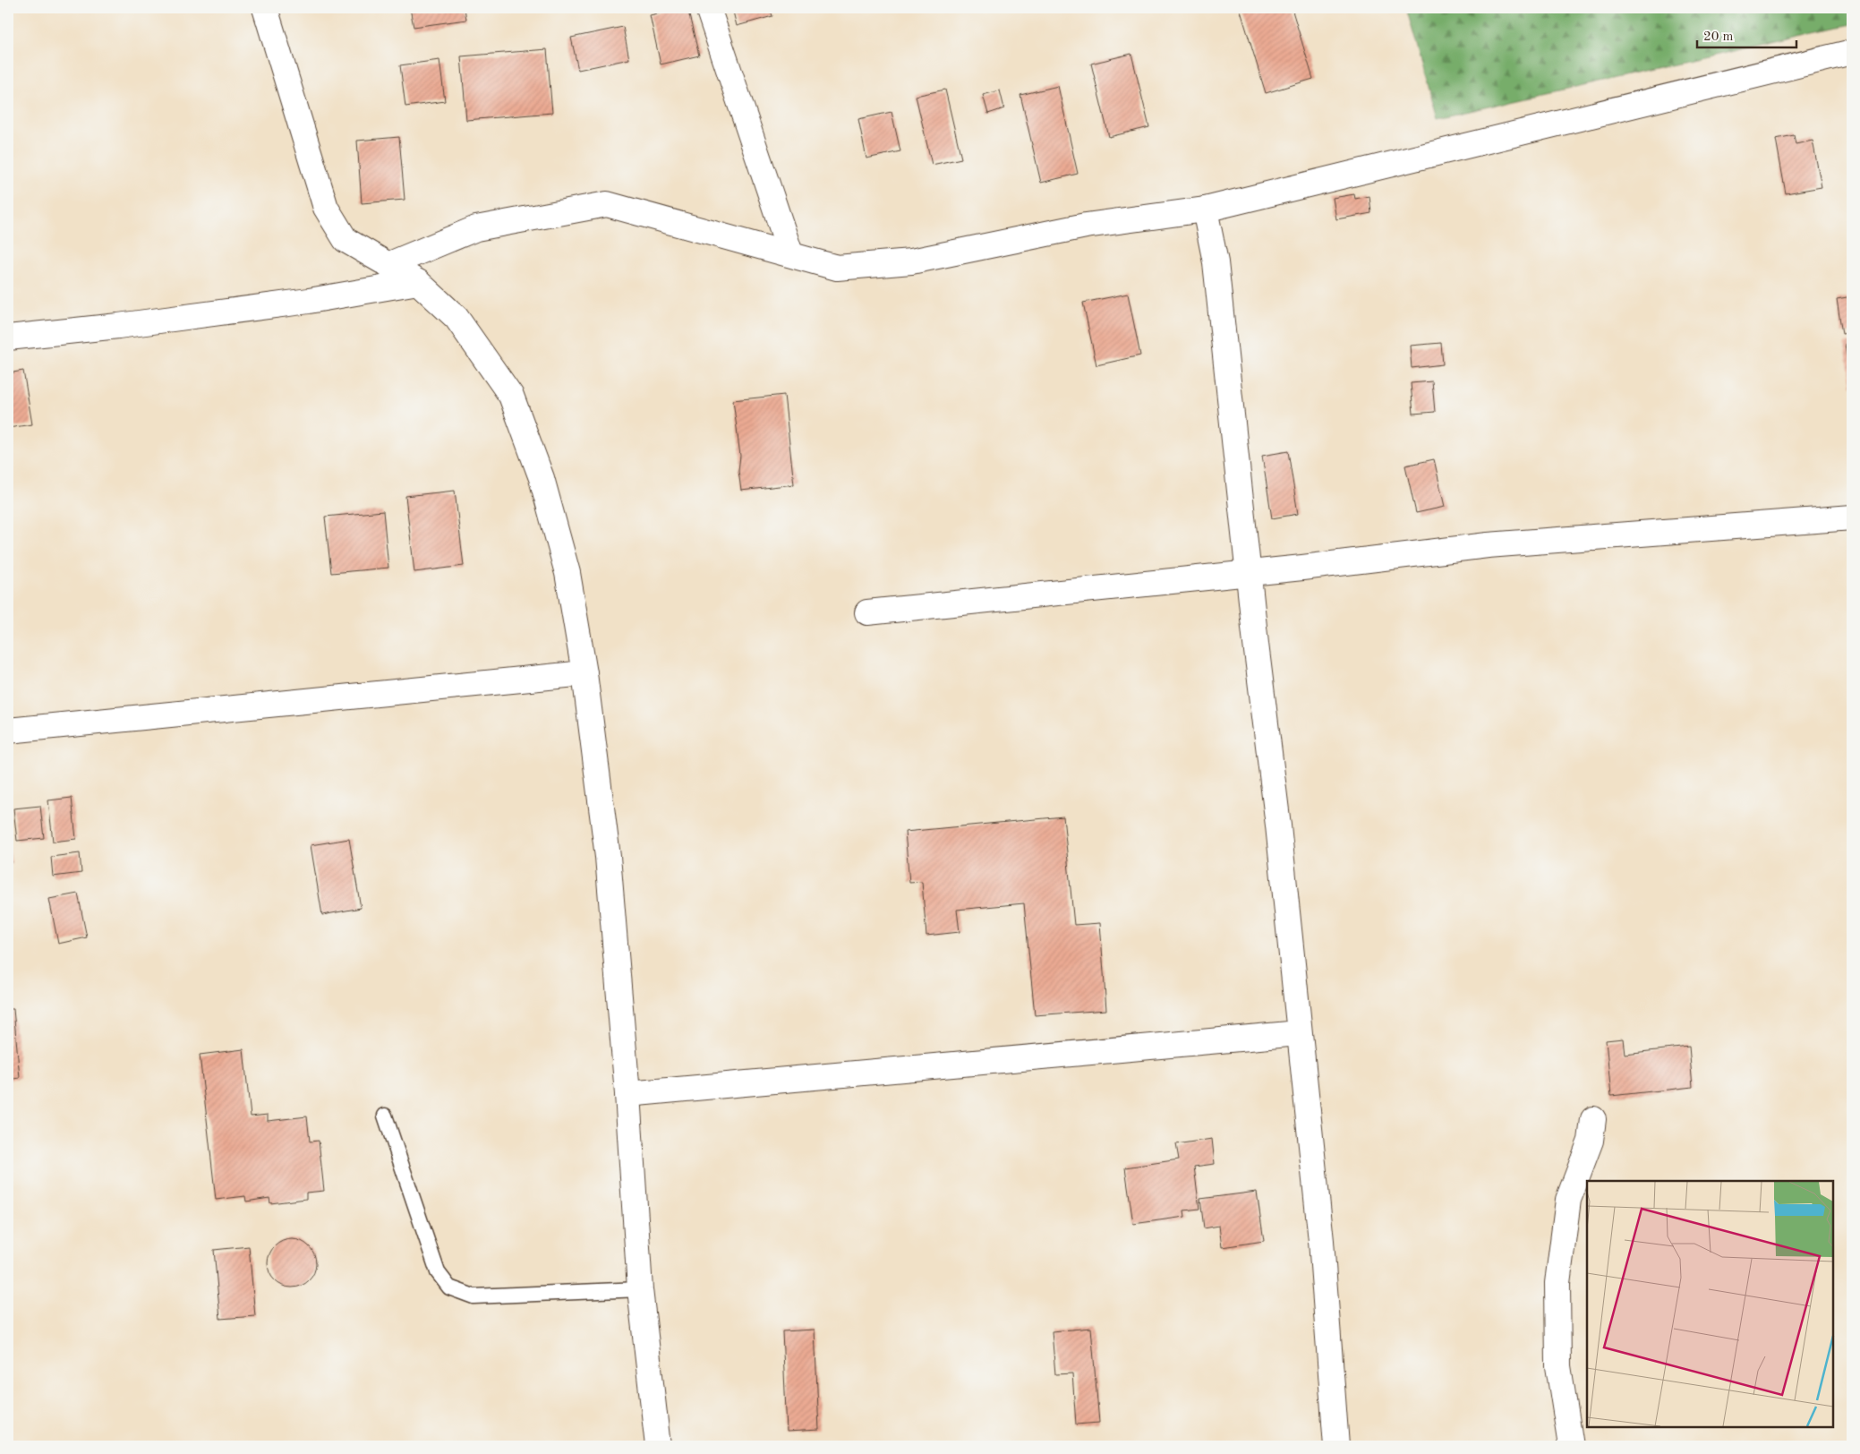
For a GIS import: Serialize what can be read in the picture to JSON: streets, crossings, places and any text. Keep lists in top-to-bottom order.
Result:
{
  "scale_bar": "20 m"
}
